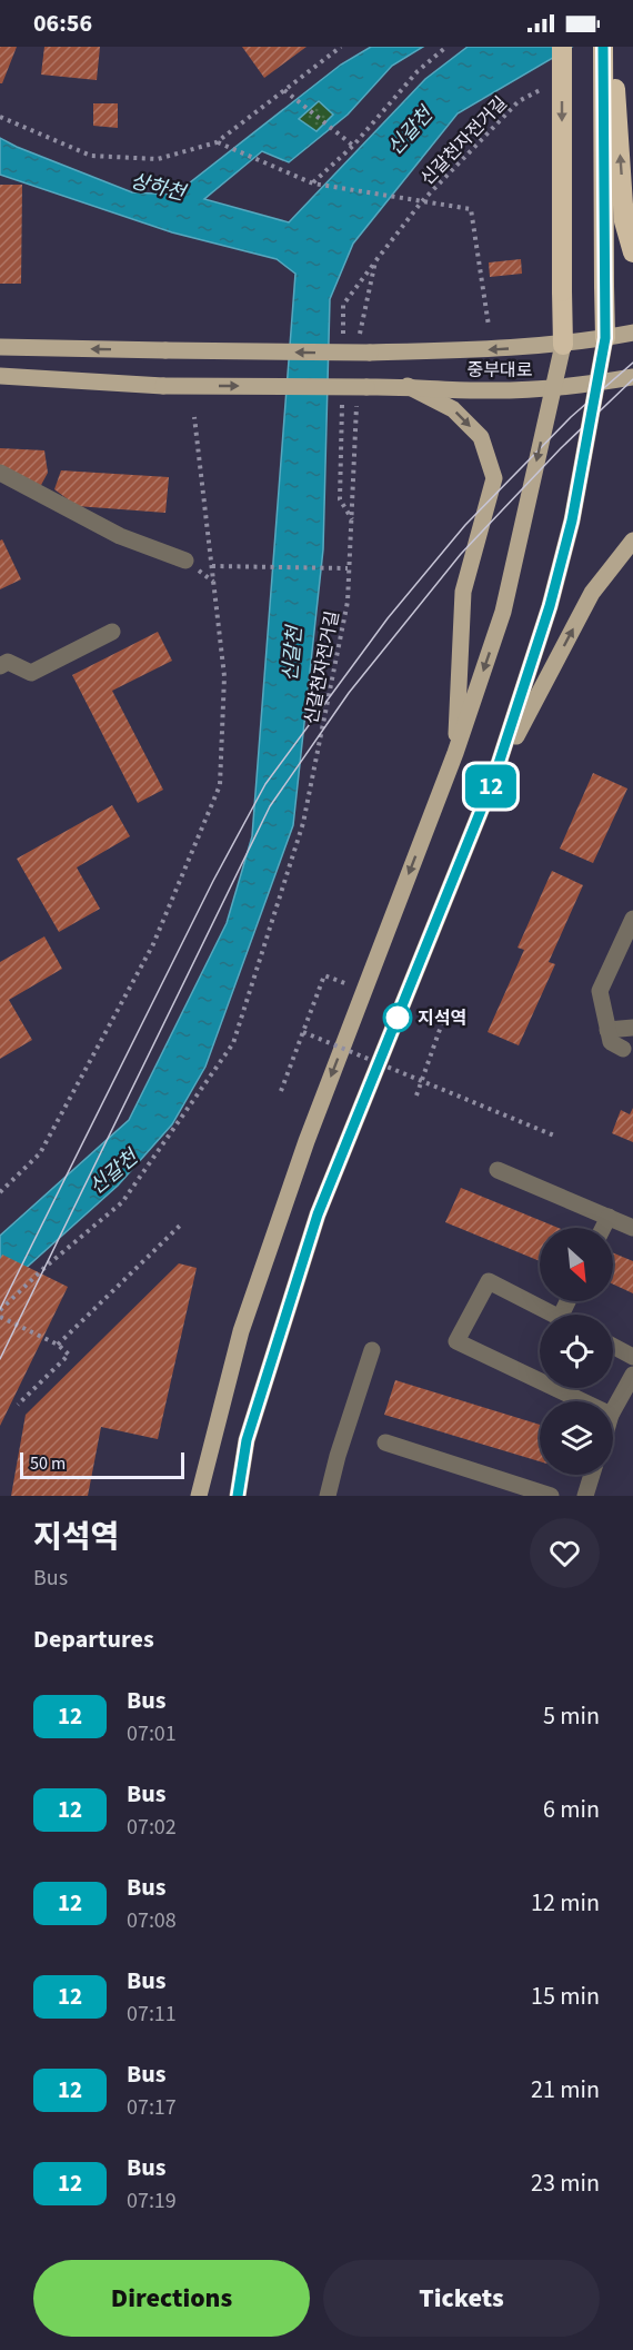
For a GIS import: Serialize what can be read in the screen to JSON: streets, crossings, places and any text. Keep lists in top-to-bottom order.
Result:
{
  "streets": {
    "main road": ["중부대로"],
    "path": ["신갈천자전거길"]
  },
  "crossings": [
    ["신갈천자전거길", "중부대로"]
  ],
  "water": ["신갈천", "상하천"],
  "places": ["지석역"],
  "lines": ["bus line 12"],
  "scale_bar": "50 m",
  "north": "bottom right",
  "page": {
    "status": "06:56",
    "on_map": "12",
    "scale": "50 m",
    "heading": [
      ["지석역", "Bus"],
      "Departures"
    ],
    "list": [
      {
        "mark": "12",
        "name": "Bus",
        "note": "07:01",
        "value": "5 min"
      },
      {
        "mark": "12",
        "name": "Bus",
        "note": "07:02",
        "value": "6 min"
      },
      {
        "mark": "12",
        "name": "Bus",
        "note": "07:08",
        "value": "12 min"
      },
      {
        "mark": "12",
        "name": "Bus",
        "note": "07:11",
        "value": "15 min"
      },
      {
        "mark": "12",
        "name": "Bus",
        "note": "07:17",
        "value": "21 min"
      },
      {
        "mark": "12",
        "name": "Bus",
        "note": "07:19",
        "value": "23 min"
      }
    ],
    "buttons": ["Directions", "Tickets"]
  }
}
